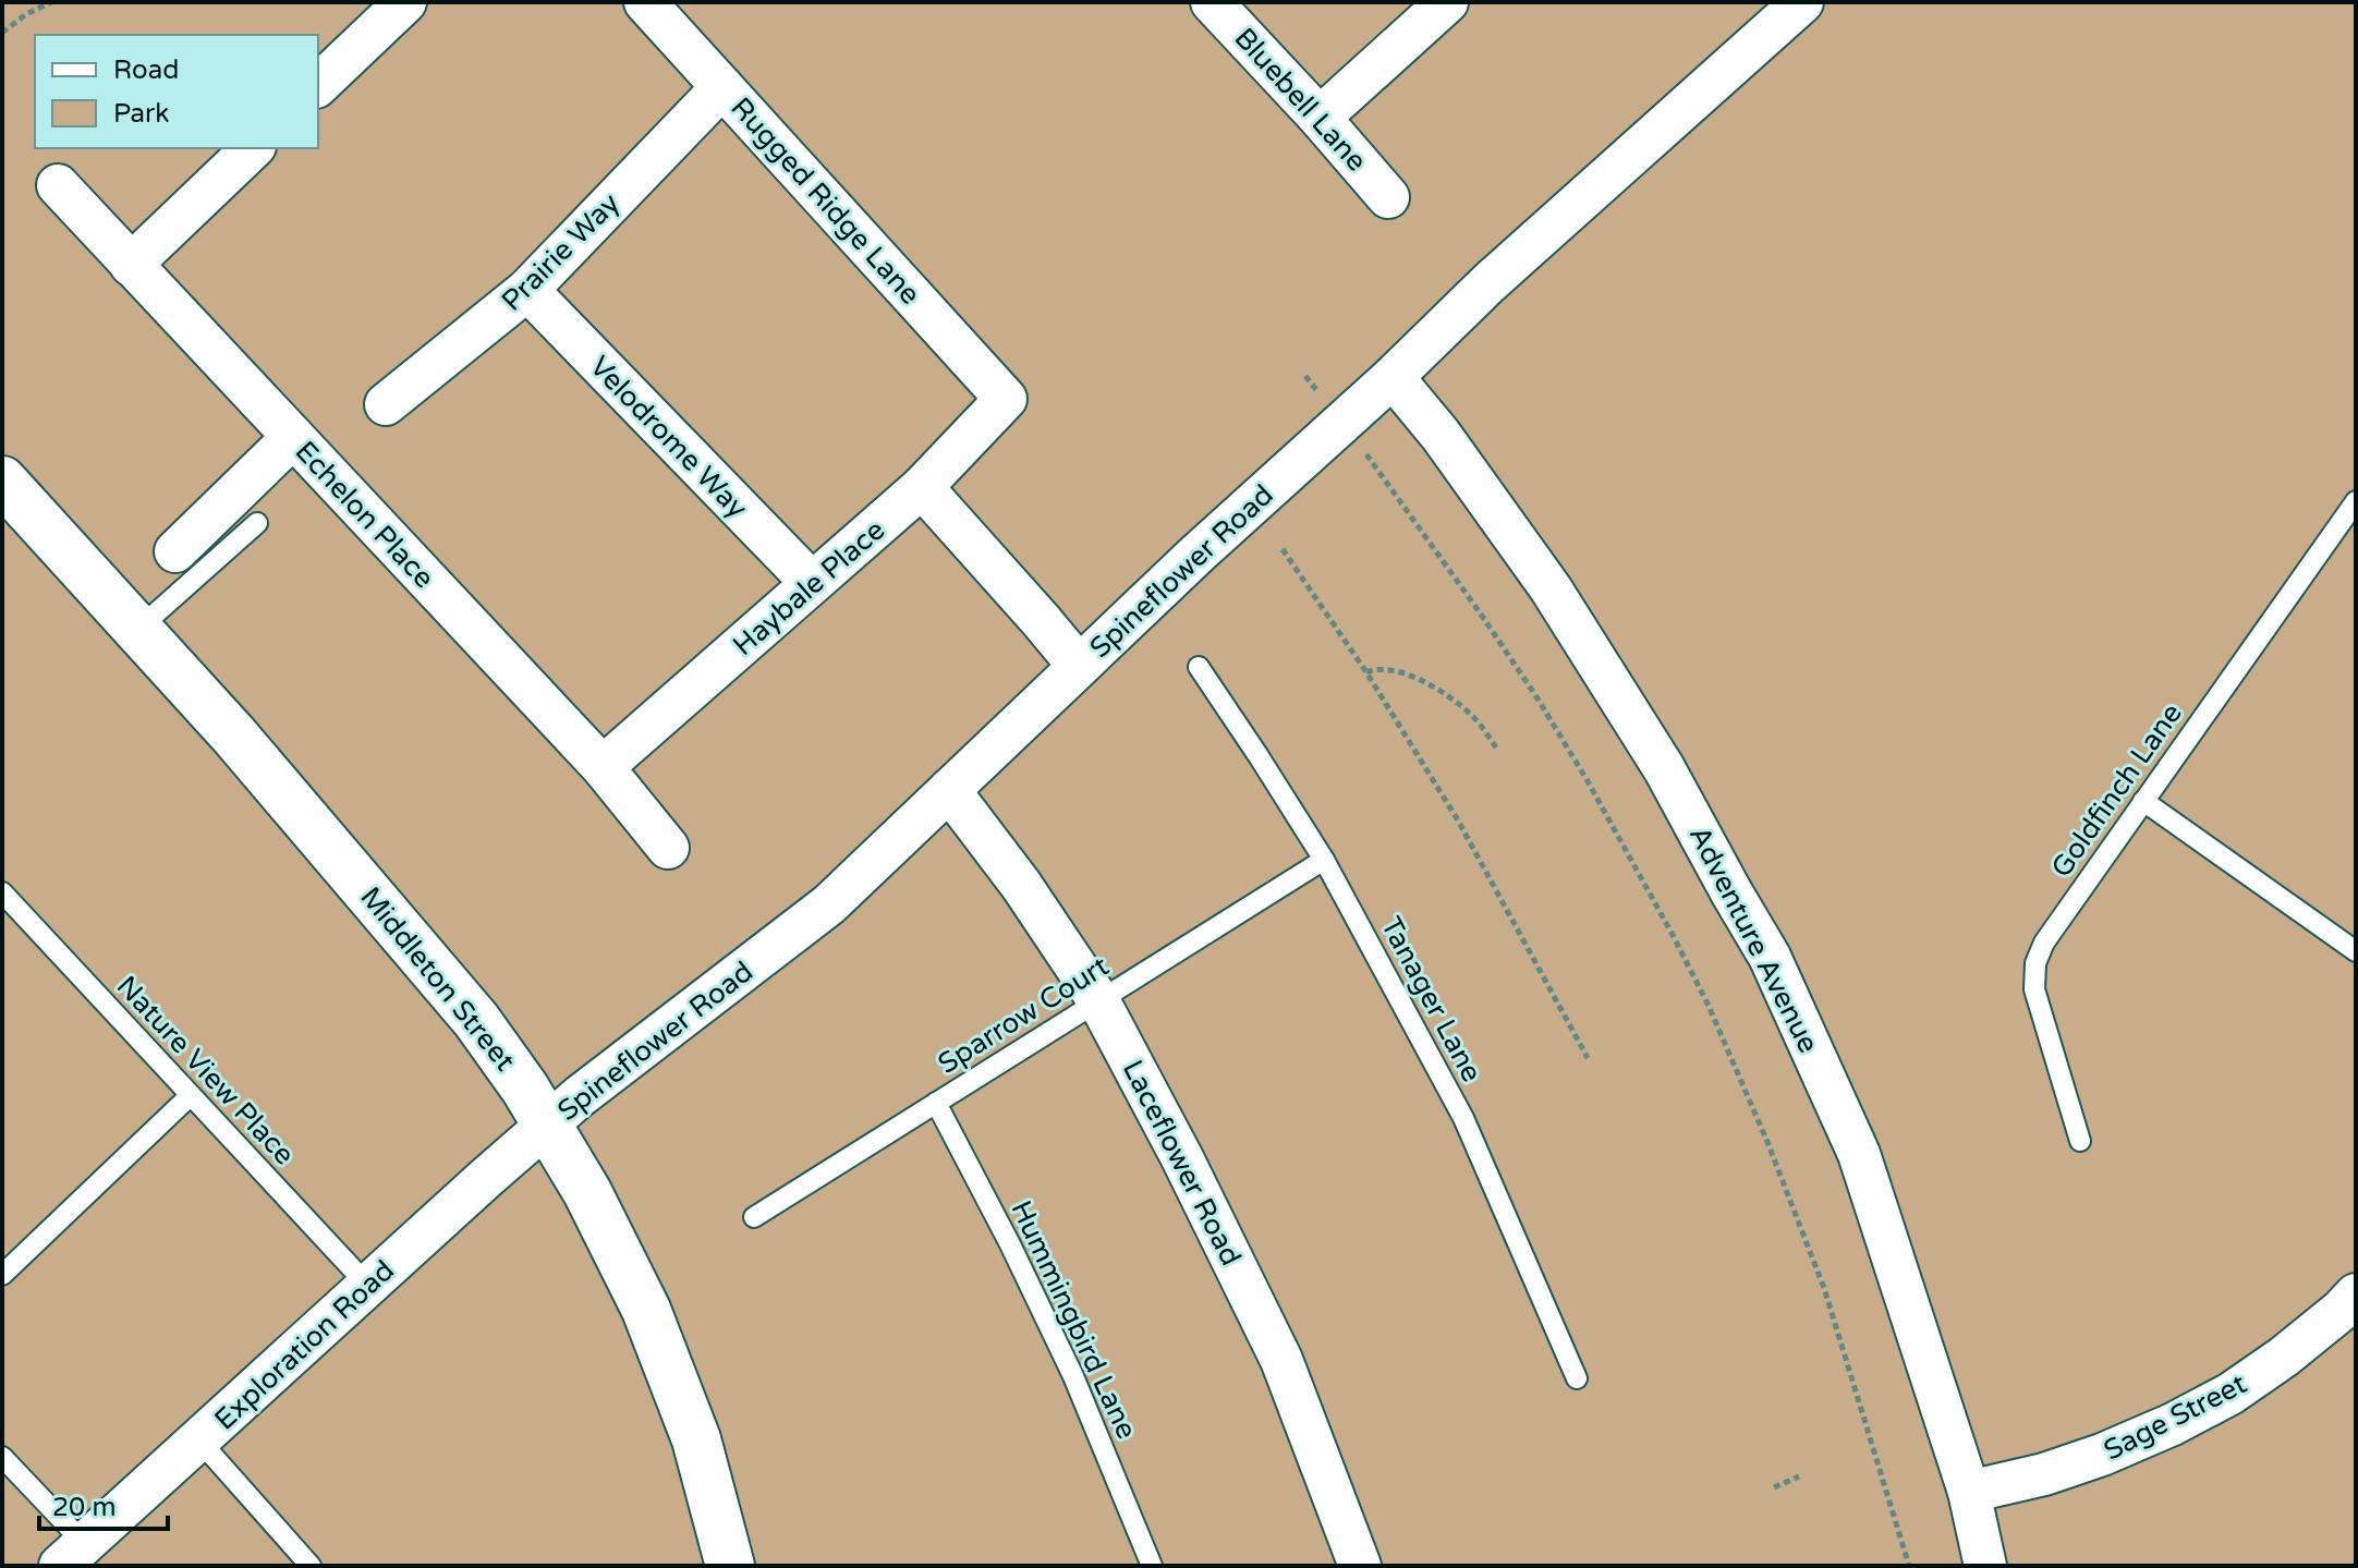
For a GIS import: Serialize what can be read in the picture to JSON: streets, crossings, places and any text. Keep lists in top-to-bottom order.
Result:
{
  "streets": {
    "street": [
      "Bluebell Lane",
      "Rugged Ridge Lane",
      "Prairie Way",
      "Velodrome Way",
      "Echelon Place",
      "Spineflower Road",
      "Haybale Place",
      "Adventure Avenue",
      "Middleton Street",
      "Laceflower Road",
      "Exploration Road",
      "Sage Street"
    ],
    "lane": [
      "Goldfinch Lane",
      "Tanager Lane",
      "Sparrow Court",
      "Nature View Place",
      "Hummingbird Lane"
    ]
  },
  "crossings": [
    ["Rugged Ridge Lane", "Prairie Way"],
    ["Rugged Ridge Lane", "Haybale Place"],
    ["Prairie Way", "Velodrome Way"],
    ["Velodrome Way", "Haybale Place"],
    ["Echelon Place", "Haybale Place"],
    ["Spineflower Road", "Adventure Avenue"],
    ["Spineflower Road", "Middleton Street"],
    ["Spineflower Road", "Laceflower Road"],
    ["Spineflower Road", "Exploration Road"],
    ["Adventure Avenue", "Sage Street"],
    ["Middleton Street", "Exploration Road"],
    ["Tanager Lane", "Sparrow Court"],
    ["Sparrow Court", "Laceflower Road"],
    ["Sparrow Court", "Hummingbird Lane"],
    ["Nature View Place", "Exploration Road"]
  ],
  "legend": ["Road", "Park"],
  "scale_bar": "20 m"
}
